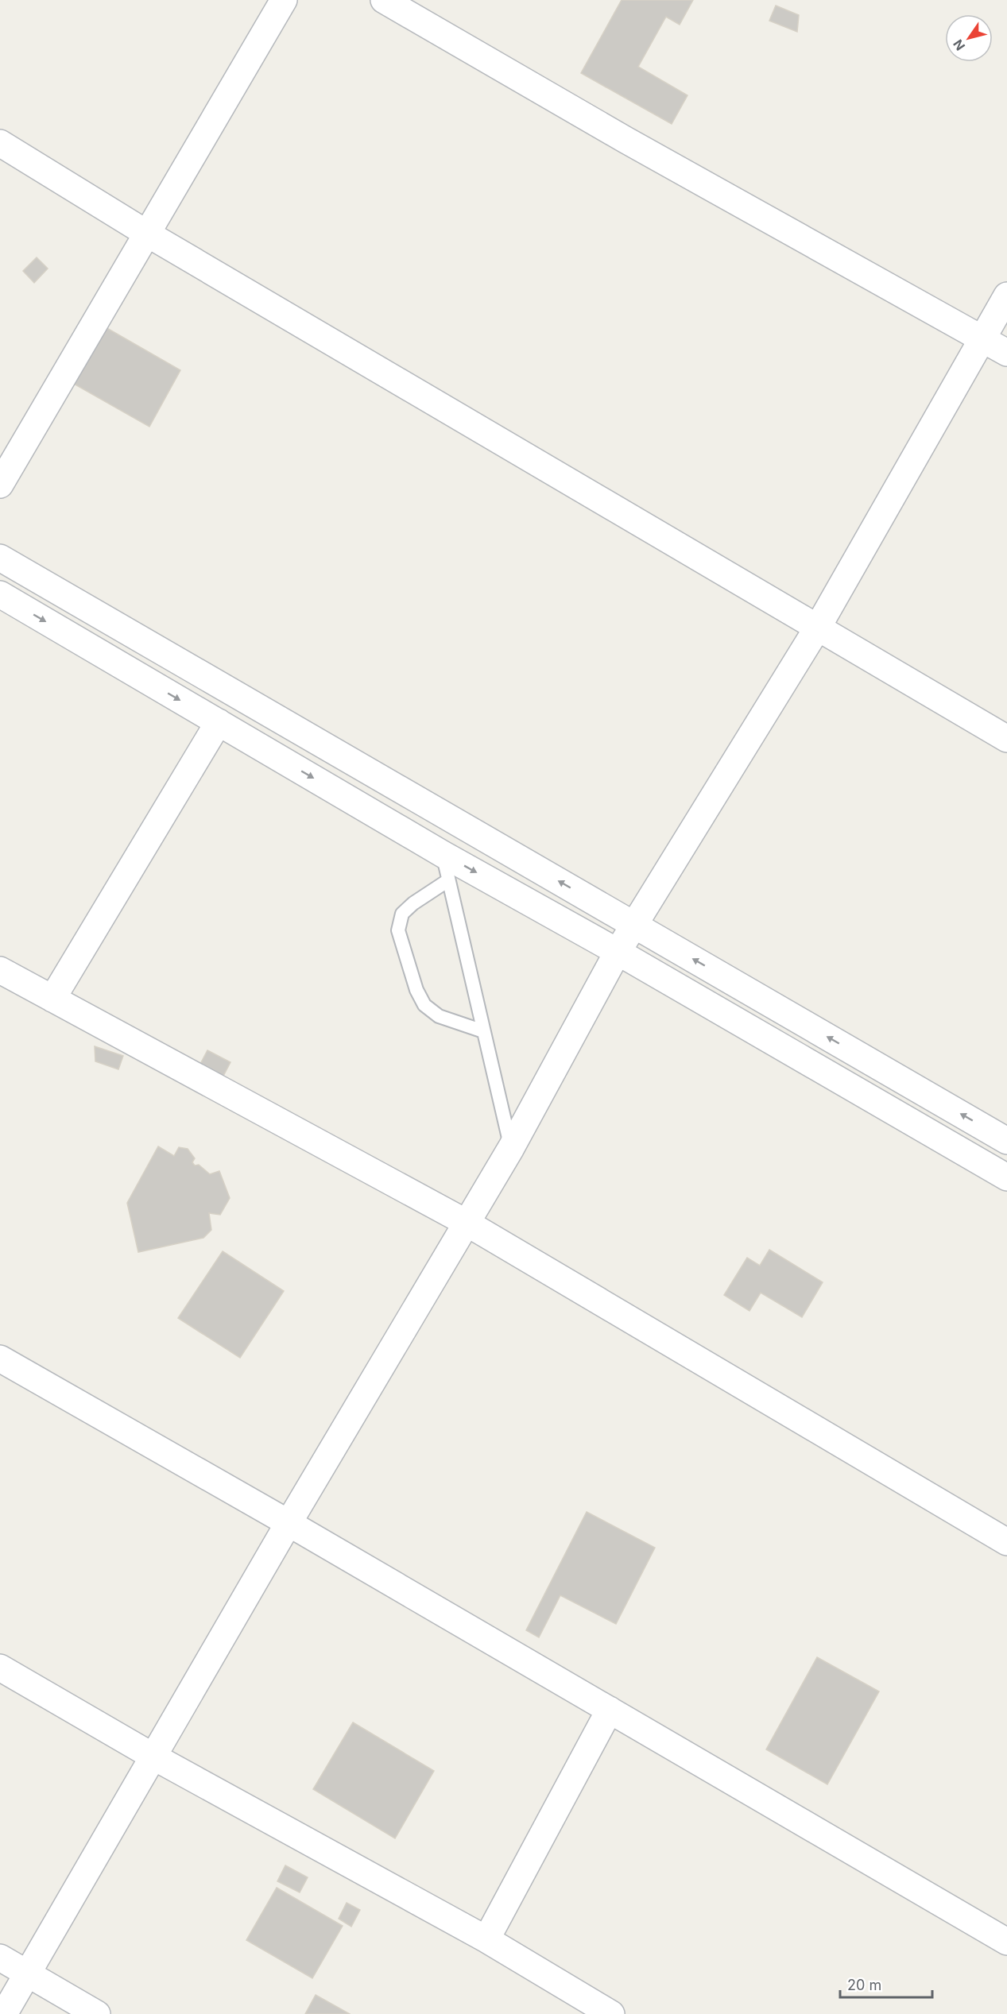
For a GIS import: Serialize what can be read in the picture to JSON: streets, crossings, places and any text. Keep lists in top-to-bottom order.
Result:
{
  "scale_bar": "20 m",
  "north": "bottom left"
}
